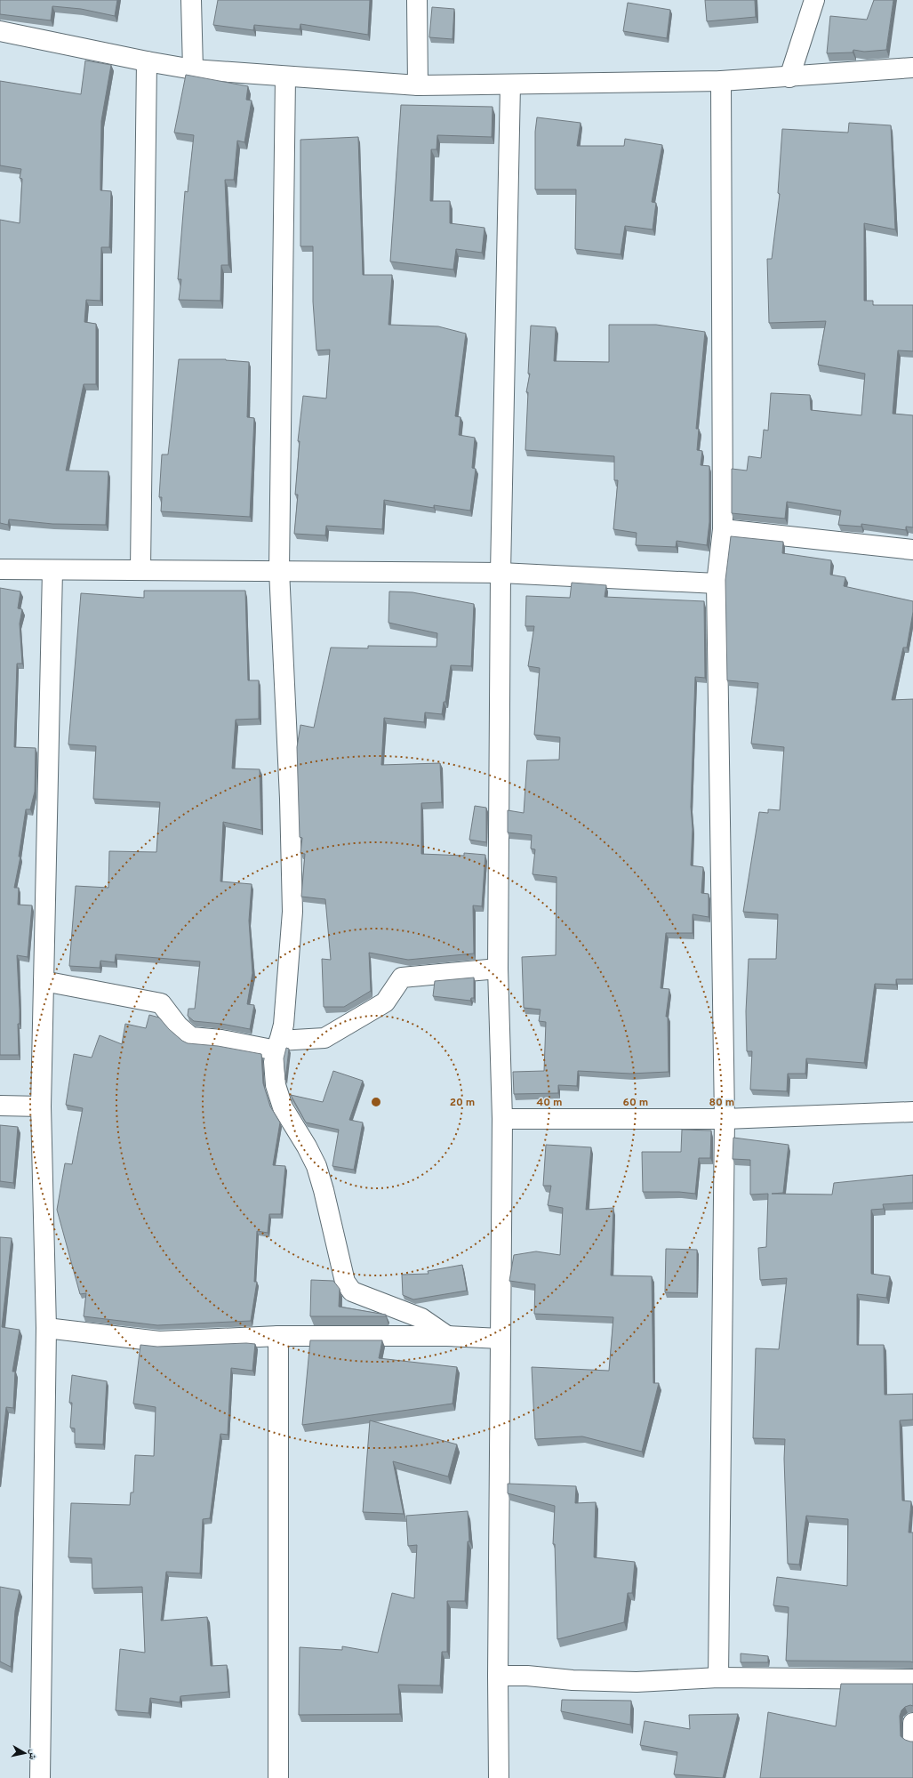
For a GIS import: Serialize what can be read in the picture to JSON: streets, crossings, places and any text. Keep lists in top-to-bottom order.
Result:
{
  "north": "right",
  "rings": [
    "20 m",
    "40 m",
    "60 m",
    "80 m"
  ]
}
